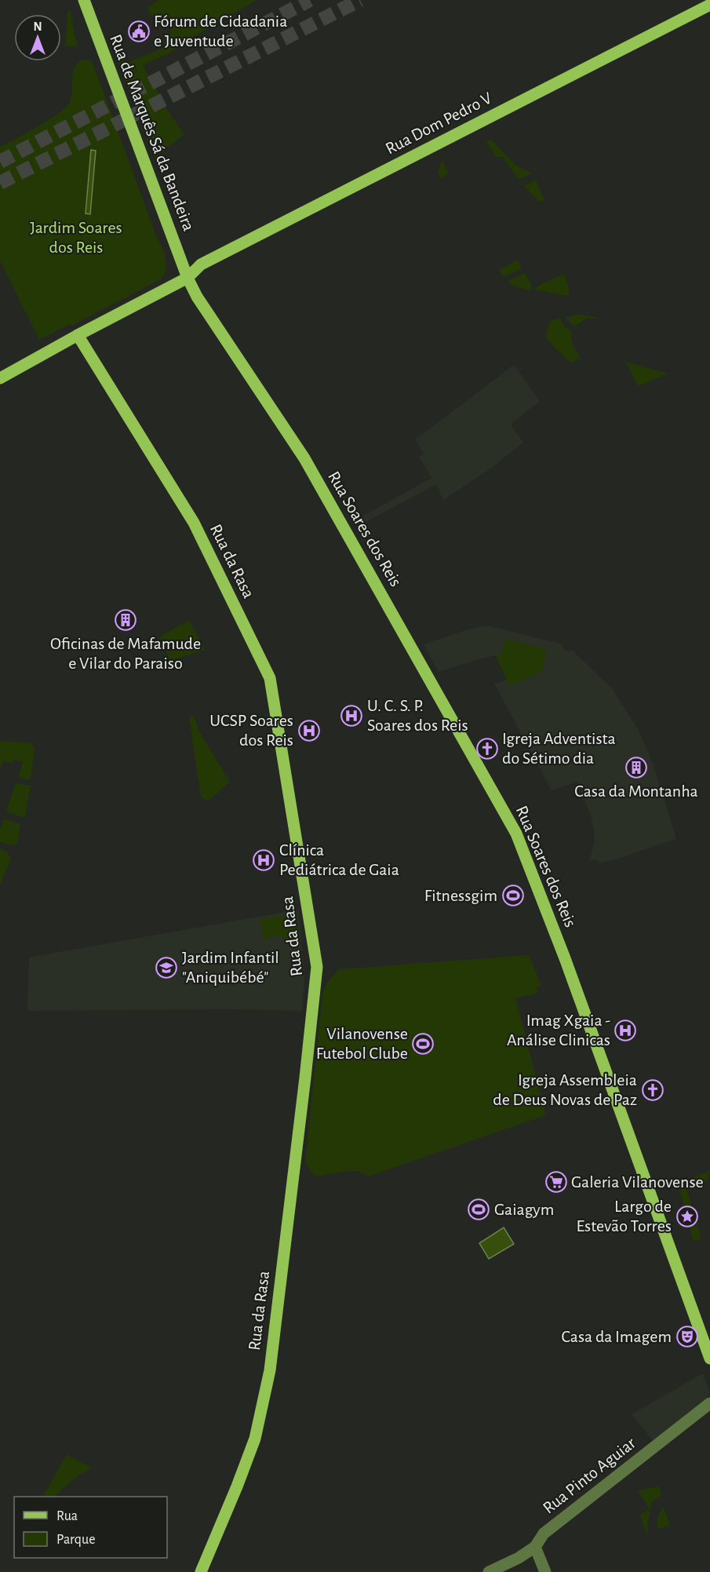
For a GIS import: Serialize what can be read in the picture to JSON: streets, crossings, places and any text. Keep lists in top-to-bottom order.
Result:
{
  "streets": {
    "main road": [
      "Rua Dom Pedro V",
      "Rua de Marquês Sá da Bandeira",
      "Rua Soares dos Reis",
      "Rua da Rasa"
    ],
    "street": ["Rua Pinto Aguiar"]
  },
  "crossings": [
    ["Rua Dom Pedro V", "Rua de Marquês Sá da Bandeira"],
    ["Rua Dom Pedro V", "Rua Soares dos Reis"],
    ["Rua Dom Pedro V", "Rua da Rasa"],
    ["Rua de Marquês Sá da Bandeira", "Rua Soares dos Reis"]
  ],
  "parks": ["Jardim Soares dos Reis"],
  "places": {
    "public building": ["Fórum de Cidadania e Juventude"],
    "building": ["Oficinas de Mafamude e Vilar do Paraiso", "Casa da Montanha"],
    "hospital": [
      "U. C. S. P. Soares dos Reis",
      "UCSP Soares dos Reis",
      "Clínica Pediátrica de Gaia",
      "Imag Xgaia - Análise Clinicas"
    ],
    "church": ["Igreja Adventista do Sétimo dia", "Igreja Assembleia de Deus Novas de Paz"],
    "sports": ["Fitnessgim", "Vilanovense Futebol Clube", "Gaiagym"],
    "school or university": ["Jardim Infantil \"Aniquibébé\""],
    "supermarket": ["Galeria Vilanovense"],
    "place": ["Largo de Estevão Torres"],
    "theatre": ["Casa da Imagem"]
  },
  "legend": ["Rua", "Parque"],
  "north": "top"
}
